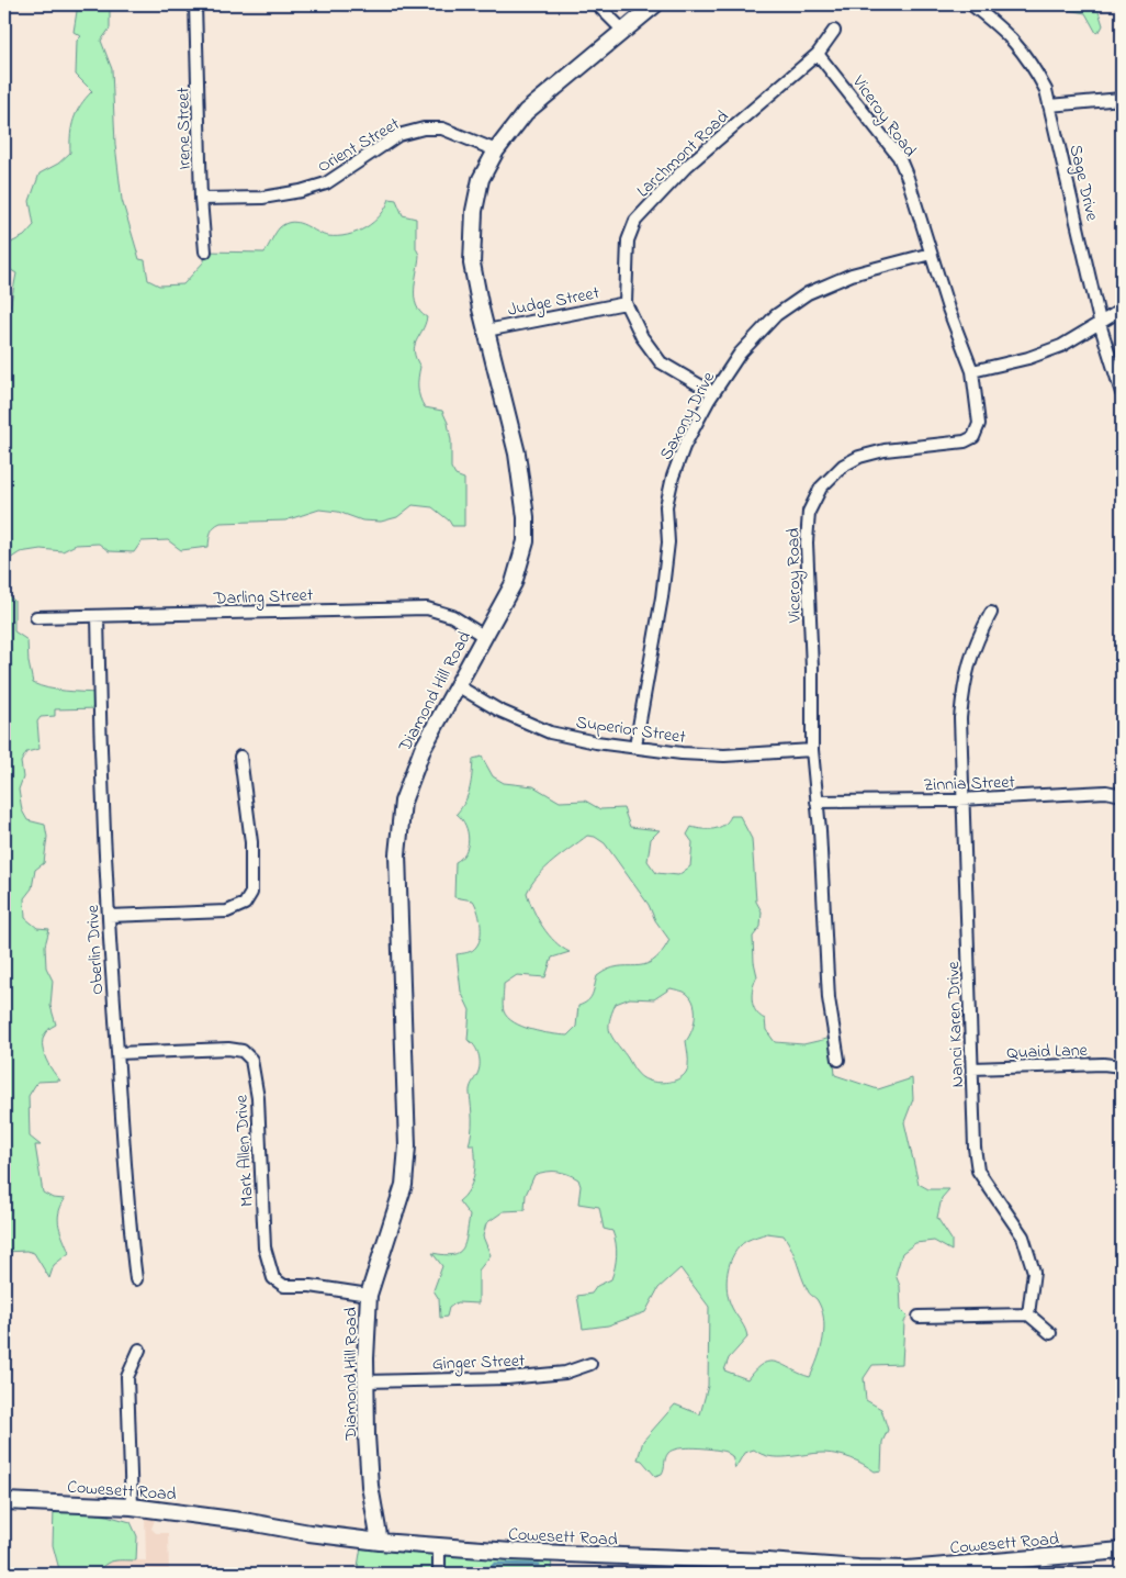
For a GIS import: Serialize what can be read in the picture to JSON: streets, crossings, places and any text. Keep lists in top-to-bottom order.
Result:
{
  "streets": {
    "street": [
      "Viceroy Road",
      "Irene Street",
      "Orient Street",
      "Larchmont Road",
      "Sage Drive",
      "Judge Street",
      "Saxony Drive",
      "Darling Street",
      "Diamond Hill Road",
      "Superior Street",
      "Zinnia Street",
      "Oberlin Drive",
      "Nanci Karen Drive",
      "Quaid Lane",
      "Mark Allen Drive",
      "Ginger Street",
      "Cowesett Road"
    ]
  },
  "crossings": [
    ["Viceroy Road", "Larchmont Road"],
    ["Viceroy Road", "Saxony Drive"],
    ["Viceroy Road", "Superior Street"],
    ["Viceroy Road", "Zinnia Street"],
    ["Irene Street", "Orient Street"],
    ["Orient Street", "Diamond Hill Road"],
    ["Larchmont Road", "Judge Street"],
    ["Larchmont Road", "Saxony Drive"],
    ["Judge Street", "Diamond Hill Road"],
    ["Saxony Drive", "Superior Street"],
    ["Darling Street", "Diamond Hill Road"],
    ["Darling Street", "Oberlin Drive"],
    ["Diamond Hill Road", "Superior Street"],
    ["Diamond Hill Road", "Mark Allen Drive"],
    ["Diamond Hill Road", "Ginger Street"],
    ["Diamond Hill Road", "Cowesett Road"],
    ["Zinnia Street", "Nanci Karen Drive"],
    ["Oberlin Drive", "Mark Allen Drive"],
    ["Nanci Karen Drive", "Quaid Lane"]
  ]
}
